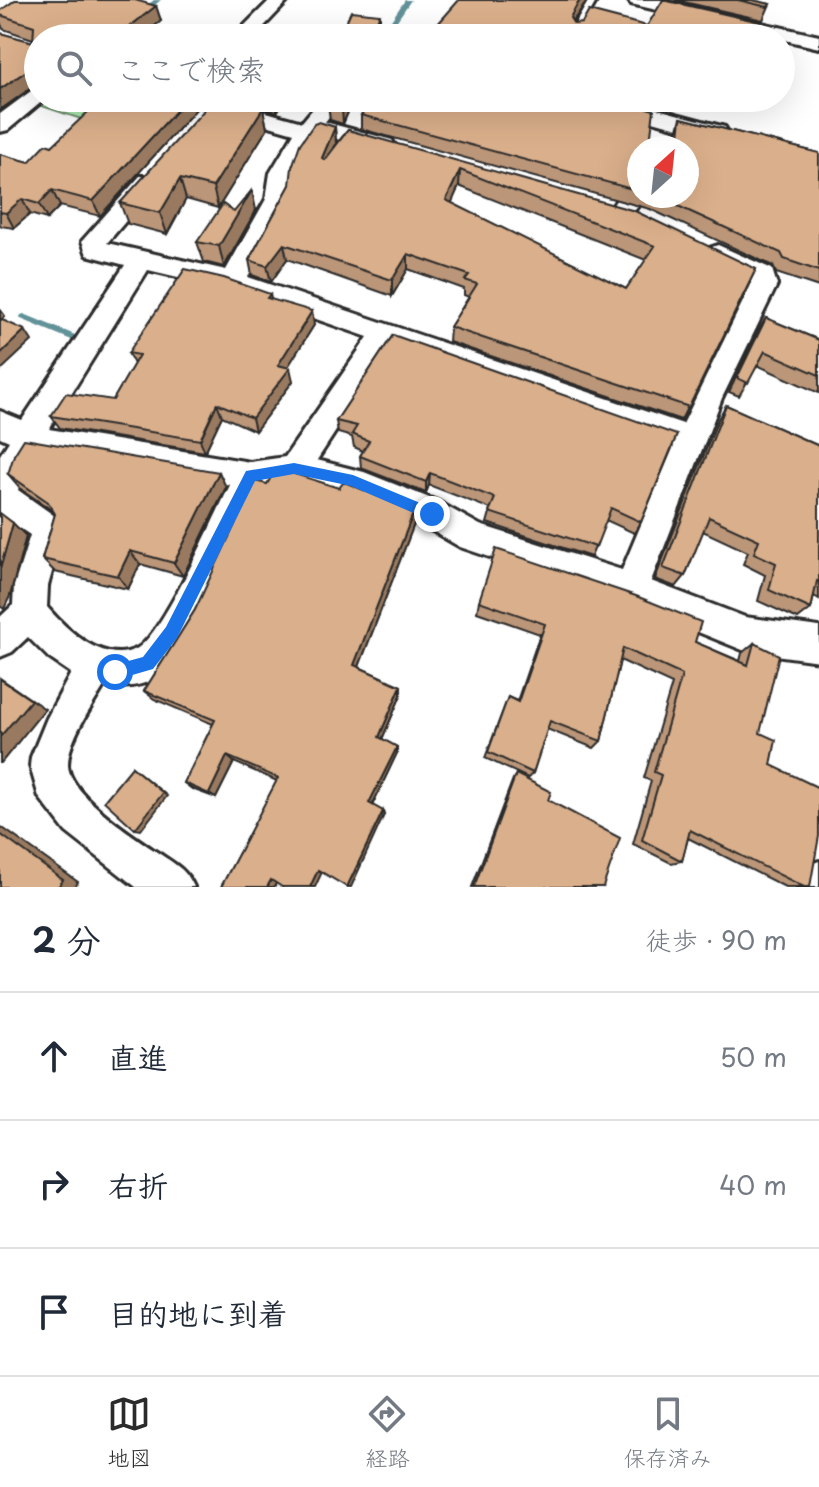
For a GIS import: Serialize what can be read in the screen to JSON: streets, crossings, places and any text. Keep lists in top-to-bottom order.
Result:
{
  "north": "top right",
  "page": {
    "search": "ここで検索",
    "heading": ["2 分", "徒歩 · 90 m"],
    "list": [
      ["直進", "50 m"],
      ["右折", "40 m"],
      "目的地に到着"
    ],
    "nav": ["地図", "経路", "保存済み"]
  }
}
